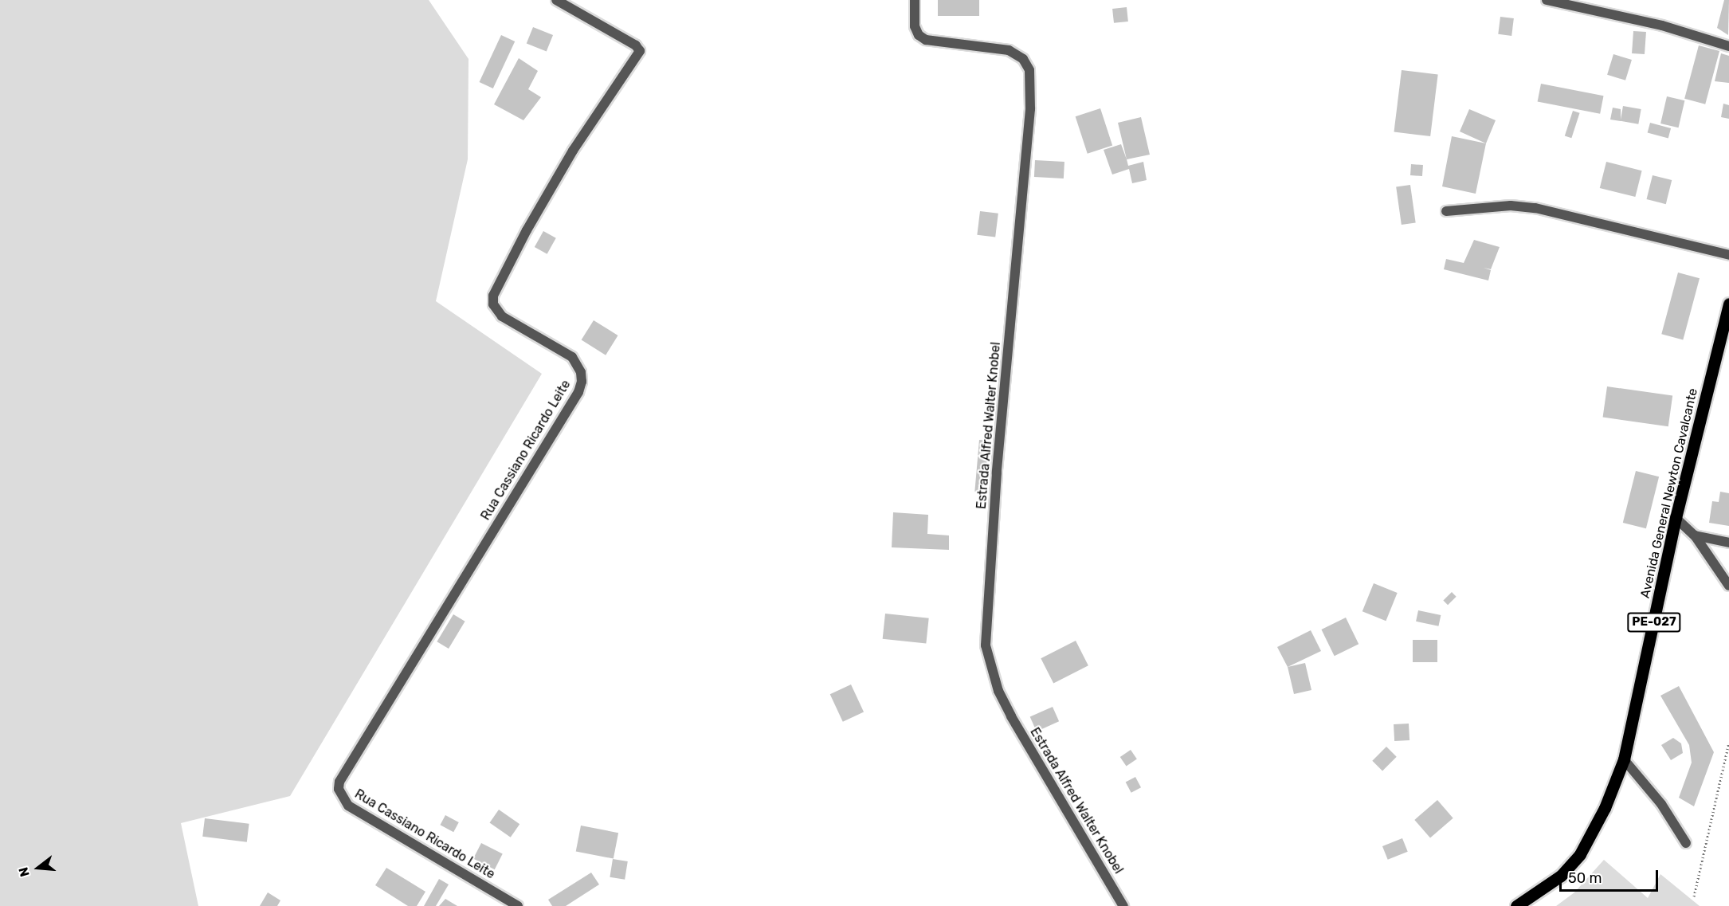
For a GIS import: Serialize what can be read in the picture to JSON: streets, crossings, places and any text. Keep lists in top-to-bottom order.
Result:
{
  "streets": {
    "main road": ["Avenida General Newton Cavalcante", "PE-027"],
    "street": ["Estrada Alfred Walter Knobel", "Rua Cassiano Ricardo Leite"]
  },
  "scale_bar": "50 m",
  "north": "left"
}
